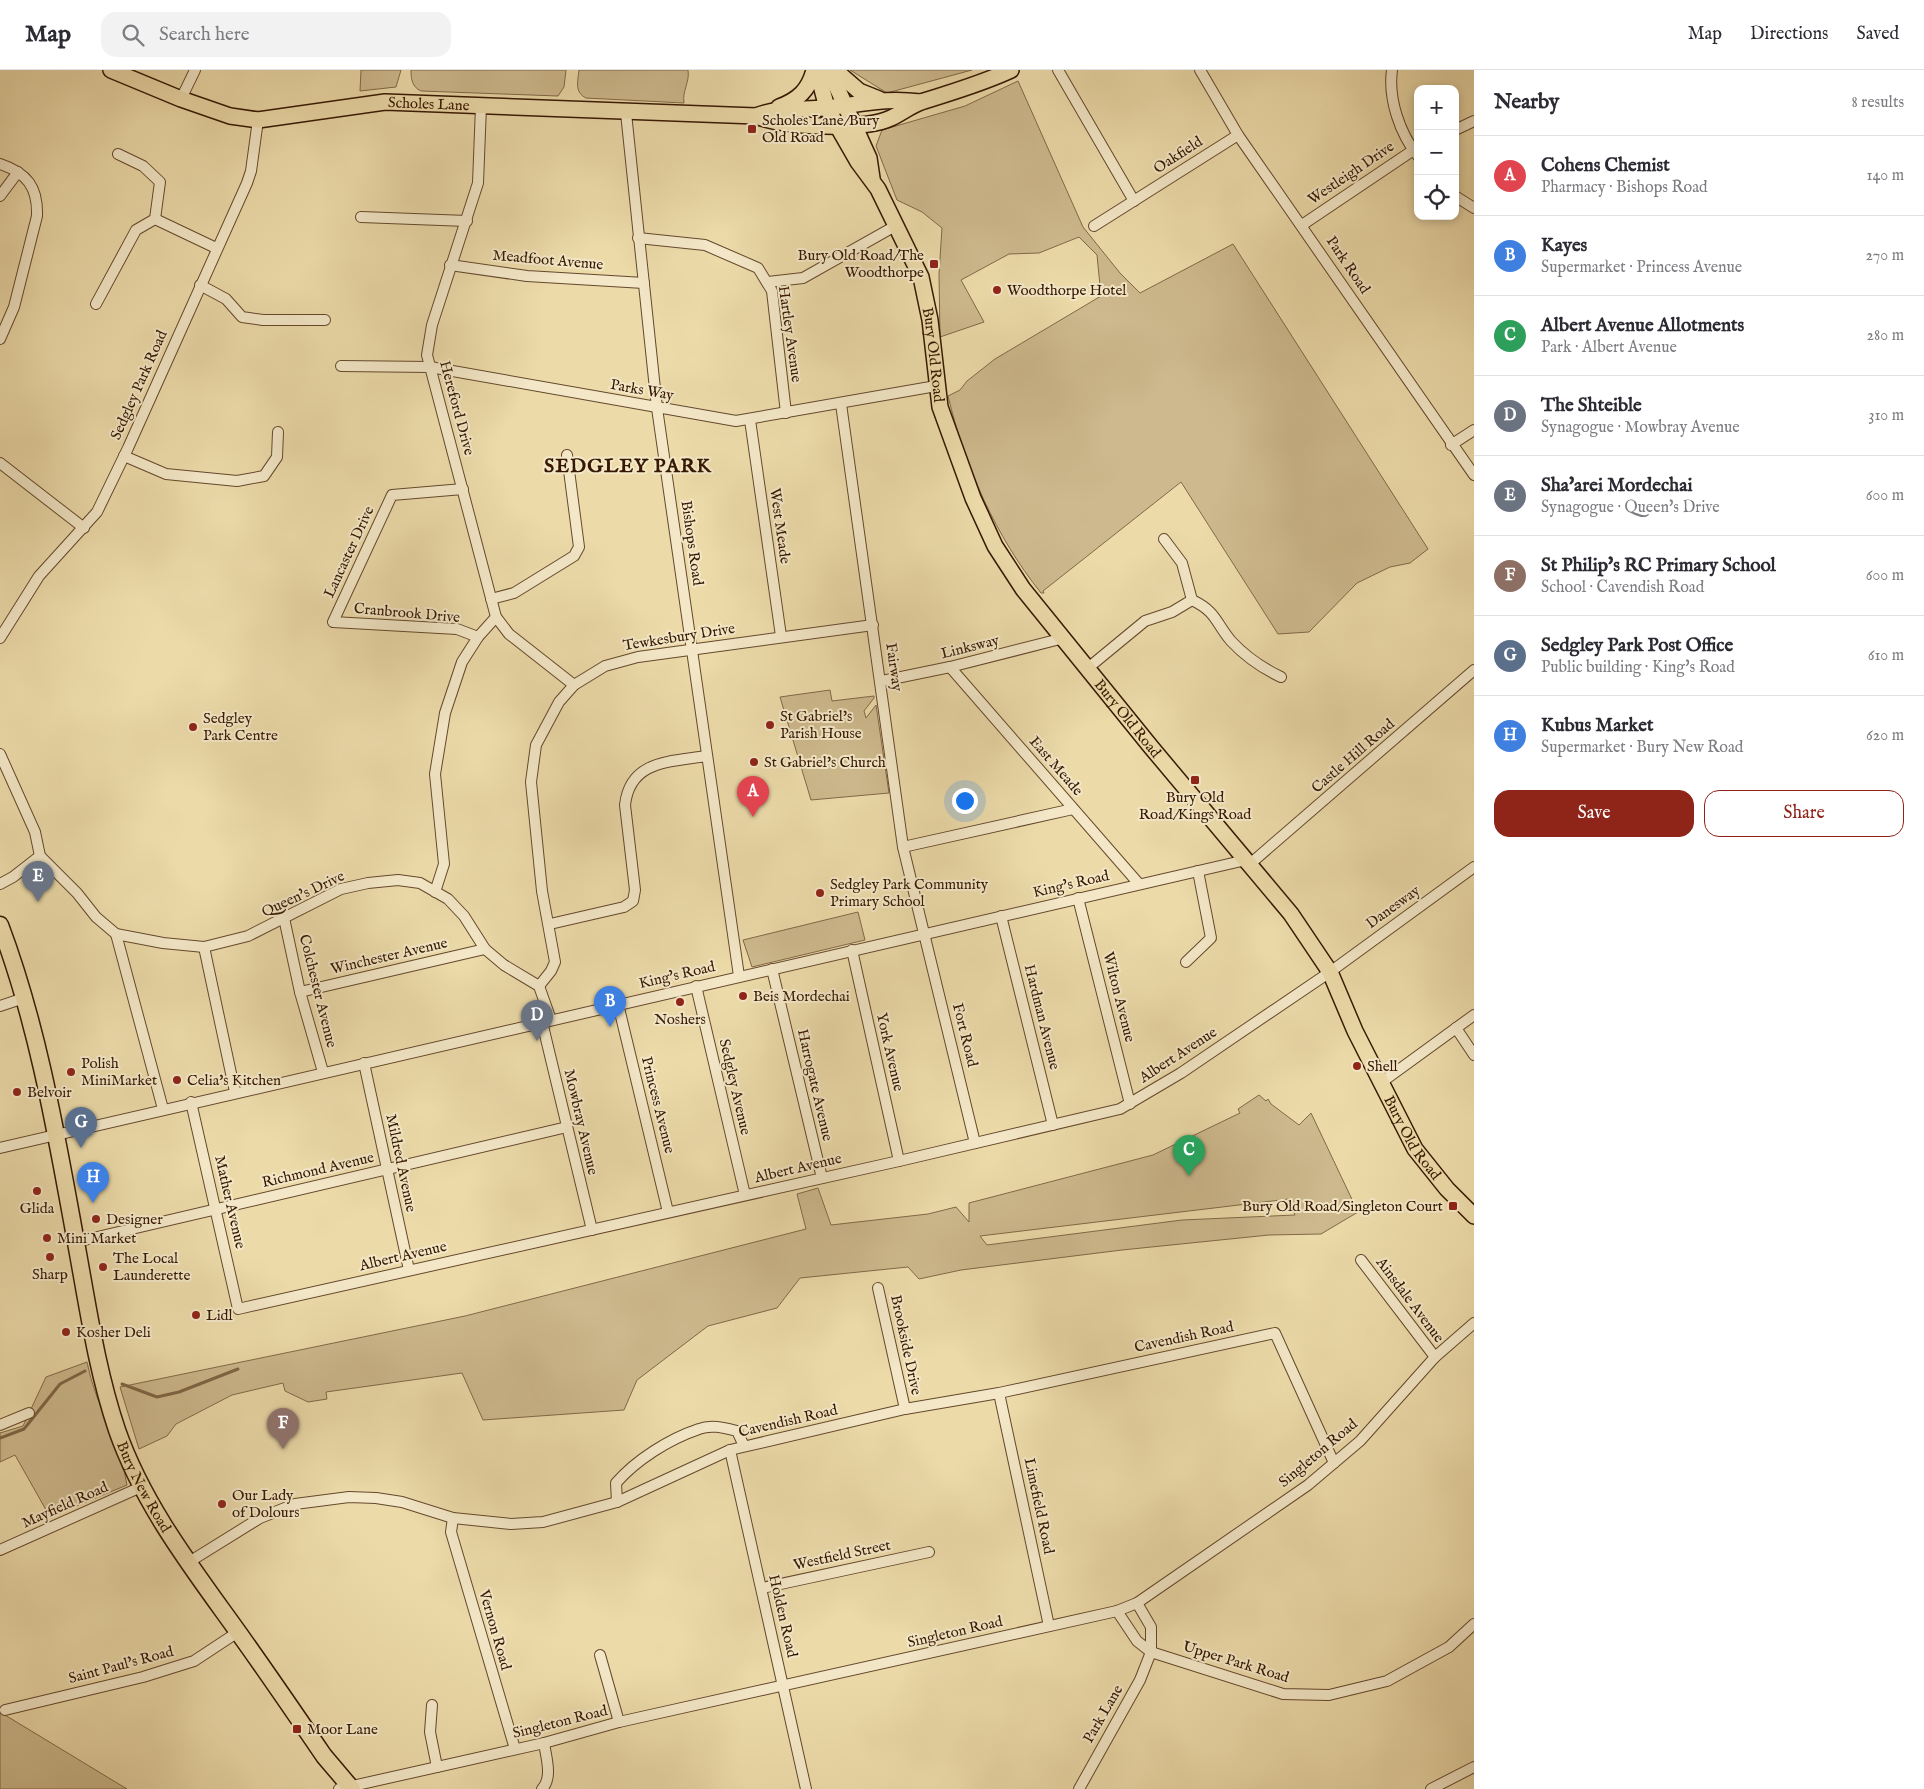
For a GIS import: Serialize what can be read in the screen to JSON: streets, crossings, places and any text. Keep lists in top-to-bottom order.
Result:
{
  "streets": {
    "highway": ["Bury New Road"],
    "main road": ["Scholes Lane", "Bury Old Road"],
    "street": [
      "Oakfield",
      "Westleigh Drive",
      "Meadfoot Avenue",
      "Park Road",
      "Hartley Avenue",
      "Sedgley Park Road",
      "Parks Way",
      "Hereford Drive",
      "West Meade",
      "Bishops Road",
      "Lancaster Drive",
      "Cranbrook Drive",
      "Tewkesbury Drive",
      "Linksway",
      "Fairway",
      "Castle Hill Road",
      "East Meade",
      "King's Road",
      "Queen's Drive",
      "Danesway",
      "Winchester Avenue",
      "Colchester Avenue",
      "Wilton Avenue",
      "Hardman Avenue",
      "Fort Road",
      "York Avenue",
      "Albert Avenue",
      "Harrogate Avenue",
      "Sedgley Avenue",
      "Princess Avenue",
      "Mowbray Avenue",
      "Mildred Avenue",
      "Richmond Avenue",
      "Mather Avenue",
      "Ainsdale Avenue",
      "Cavendish Road",
      "Brookside Drive",
      "Singleton Road",
      "Mayfield Road",
      "Limefield Road",
      "Westfield Street",
      "Holden Road",
      "Vernon Road",
      "Upper Park Road",
      "Saint Paul's Road",
      "Park Lane"
    ]
  },
  "crossings": [
    ["Scholes Lane", "Bury Old Road"],
    ["Scholes Lane", "Sedgley Park Road"],
    ["Scholes Lane", "Hereford Drive"],
    ["Scholes Lane", "Bishops Road"],
    ["Oakfield", "Park Road"],
    ["Westleigh Drive", "Park Road"],
    ["Meadfoot Avenue", "Hereford Drive"],
    ["Meadfoot Avenue", "Bishops Road"],
    ["Hartley Avenue", "Parks Way"],
    ["Hartley Avenue", "Bishops Road"],
    ["Bury Old Road", "Parks Way"],
    ["Bury Old Road", "Linksway"],
    ["Bury Old Road", "Castle Hill Road"],
    ["Bury Old Road", "King's Road"],
    ["Bury Old Road", "Danesway"],
    ["Bury Old Road", "Albert Avenue"],
    ["Parks Way", "Hereford Drive"],
    ["Parks Way", "West Meade"],
    ["Parks Way", "Bishops Road"],
    ["Parks Way", "Fairway"],
    ["Hereford Drive", "Lancaster Drive"],
    ["Hereford Drive", "Tewkesbury Drive"],
    ["West Meade", "Tewkesbury Drive"],
    ["Bishops Road", "Tewkesbury Drive"],
    ["Bishops Road", "King's Road"],
    ["Lancaster Drive", "Cranbrook Drive"],
    ["Tewkesbury Drive", "Fairway"],
    ["Tewkesbury Drive", "Queen's Drive"],
    ["Linksway", "Fairway"],
    ["Linksway", "East Meade"],
    ["Fairway", "King's Road"],
    ["Fairway", "Fort Road"],
    ["Castle Hill Road", "King's Road"],
    ["East Meade", "King's Road"],
    ["King's Road", "Colchester Avenue"],
    ["King's Road", "Wilton Avenue"],
    ["King's Road", "Hardman Avenue"],
    ["King's Road", "Fort Road"],
    ["King's Road", "York Avenue"],
    ["King's Road", "Harrogate Avenue"],
    ["King's Road", "Sedgley Avenue"],
    ["King's Road", "Princess Avenue"],
    ["King's Road", "Mowbray Avenue"],
    ["King's Road", "Mildred Avenue"],
    ["King's Road", "Mather Avenue"],
    ["King's Road", "Bury New Road"],
    ["Queen's Drive", "Winchester Avenue"],
    ["Queen's Drive", "Colchester Avenue"],
    ["Danesway", "Albert Avenue"],
    ["Winchester Avenue", "Colchester Avenue"],
    ["Wilton Avenue", "Albert Avenue"],
    ["Hardman Avenue", "Albert Avenue"],
    ["Fort Road", "Albert Avenue"],
    ["York Avenue", "Albert Avenue"],
    ["Albert Avenue", "Harrogate Avenue"],
    ["Albert Avenue", "Sedgley Avenue"],
    ["Albert Avenue", "Princess Avenue"],
    ["Albert Avenue", "Mowbray Avenue"],
    ["Albert Avenue", "Mildred Avenue"],
    ["Albert Avenue", "Mather Avenue"],
    ["Mowbray Avenue", "Richmond Avenue"],
    ["Mildred Avenue", "Richmond Avenue"],
    ["Richmond Avenue", "Mather Avenue"],
    ["Richmond Avenue", "Bury New Road"],
    ["Ainsdale Avenue", "Singleton Road"],
    ["Cavendish Road", "Brookside Drive"],
    ["Cavendish Road", "Singleton Road"],
    ["Cavendish Road", "Bury New Road"],
    ["Cavendish Road", "Limefield Road"],
    ["Cavendish Road", "Holden Road"],
    ["Cavendish Road", "Vernon Road"],
    ["Singleton Road", "Bury New Road"],
    ["Singleton Road", "Limefield Road"],
    ["Singleton Road", "Holden Road"],
    ["Singleton Road", "Vernon Road"],
    ["Singleton Road", "Upper Park Road"],
    ["Bury New Road", "Mayfield Road"],
    ["Bury New Road", "Saint Paul's Road"],
    ["Westfield Street", "Holden Road"],
    ["Upper Park Road", "Park Lane"]
  ],
  "districts": ["SEDGLEY PARK"],
  "places": {
    "transit": [
      "Scholes Lane/Bury Old Road",
      "Bury Old Road/The Woodthorpe",
      "Bury Old Road/Kings Road",
      "Bury Old Road/Singleton Court",
      "Moor Lane"
    ],
    "other": [
      "Woodthorpe Hotel",
      "St Gabriel's Parish House",
      "Sedgley Park Centre",
      "St Gabriel's Church",
      "Sedgley Park Community Primary School",
      "Beis Mordechai",
      "Noshers",
      "Shell",
      "Polish MiniMarket",
      "Celia's Kitchen",
      "Belvoir",
      "Glida",
      "Designer",
      "Mini Market",
      "Sharp",
      "The Local Launderette",
      "Lidl",
      "Kosher Deli",
      "Our Lady of Dolours"
    ]
  },
  "page": {
    "header": "Map",
    "search": "Search here",
    "nav": ["Map", "Directions", "Saved"],
    "heading": ["Nearby", "8 results"],
    "map_buttons": ["+", "−"],
    "list": [
      {
        "mark": "A",
        "name": "Cohens Chemist",
        "note": "Pharmacy · Bishops Road",
        "value": "140 m"
      },
      {
        "mark": "B",
        "name": "Kayes",
        "note": "Supermarket · Princess Avenue",
        "value": "270 m"
      },
      {
        "mark": "C",
        "name": "Albert Avenue Allotments",
        "note": "Park · Albert Avenue",
        "value": "280 m"
      },
      {
        "mark": "D",
        "name": "The Shteible",
        "note": "Synagogue · Mowbray Avenue",
        "value": "310 m"
      },
      {
        "mark": "E",
        "name": "Sha'arei Mordechai",
        "note": "Synagogue · Queen's Drive",
        "value": "600 m"
      },
      {
        "mark": "F",
        "name": "St Philip's RC Primary School",
        "note": "School · Cavendish Road",
        "value": "600 m"
      },
      {
        "mark": "G",
        "name": "Sedgley Park Post Office",
        "note": "Public building · King's Road",
        "value": "610 m"
      },
      {
        "mark": "H",
        "name": "Kubus Market",
        "note": "Supermarket · Bury New Road",
        "value": "620 m"
      }
    ],
    "buttons": ["Save", "Share"],
    "pins": [
      "A",
      "E",
      "B",
      "D",
      "G",
      "C",
      "H",
      "F"
    ]
  }
}
